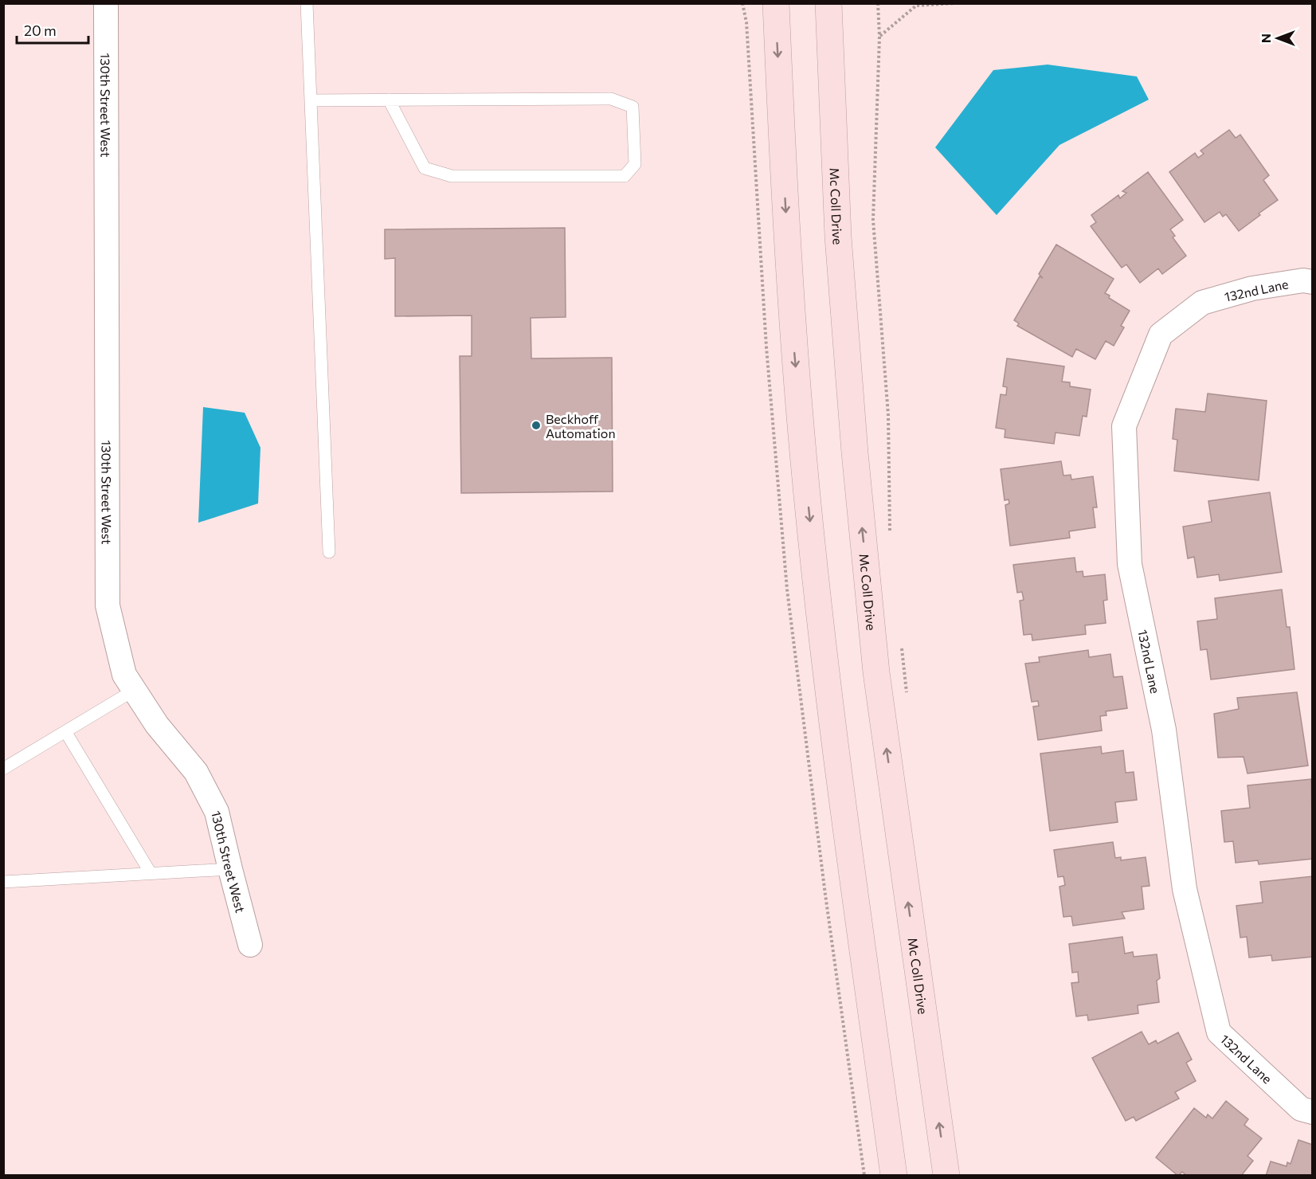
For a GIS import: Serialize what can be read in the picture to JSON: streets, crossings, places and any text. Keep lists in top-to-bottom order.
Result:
{
  "streets": {
    "main road": ["Mc Coll Drive"],
    "street": ["130th Street West", "132nd Lane"]
  },
  "places": ["Beckhoff Automation"],
  "scale_bar": "20 m",
  "north": "left"
}
